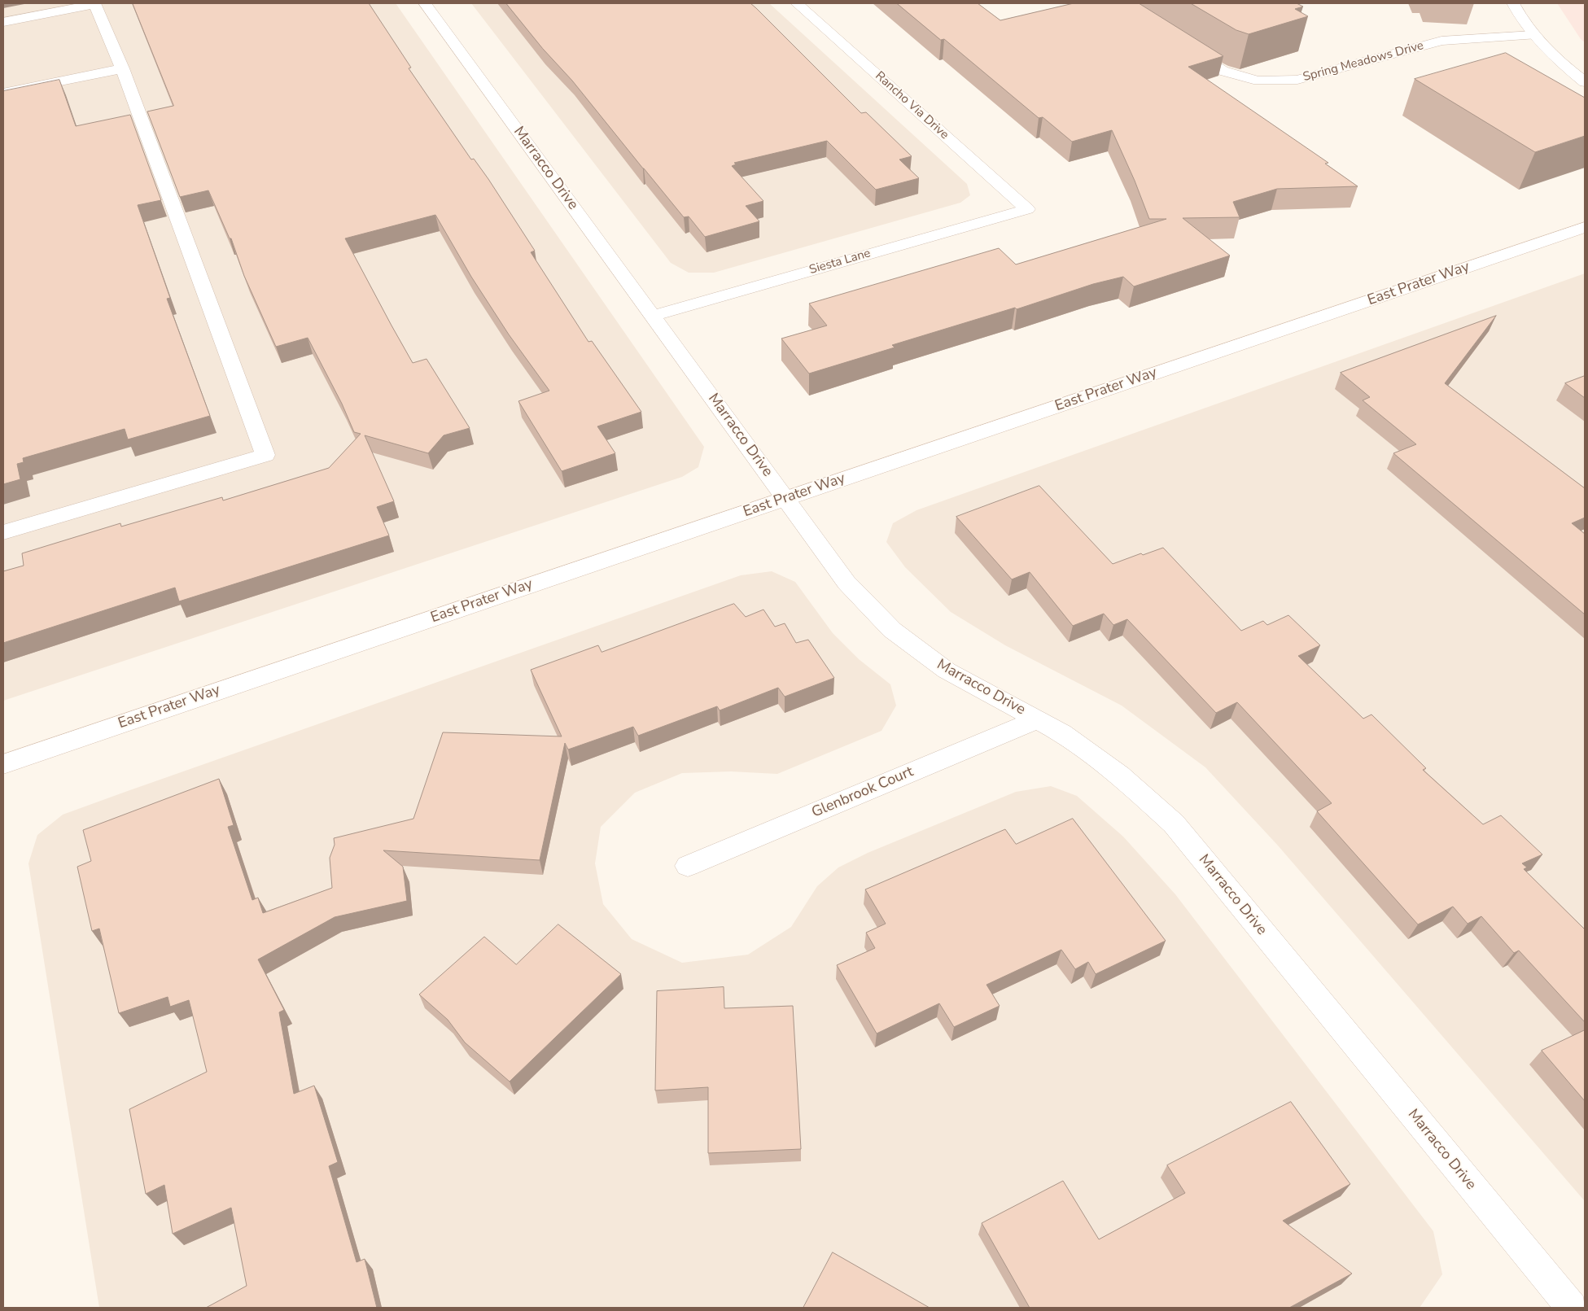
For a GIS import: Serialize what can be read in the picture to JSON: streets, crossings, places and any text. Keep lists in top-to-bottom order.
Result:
{
  "streets": {
    "street": [
      "Spring Meadows Drive",
      "Rancho Via Drive",
      "Marracco Drive",
      "Siesta Lane",
      "East Prater Way",
      "Glenbrook Court"
    ]
  },
  "crossings": [
    ["Rancho Via Drive", "Siesta Lane"],
    ["Marracco Drive", "Siesta Lane"],
    ["Marracco Drive", "East Prater Way"],
    ["Marracco Drive", "Glenbrook Court"]
  ]
}
